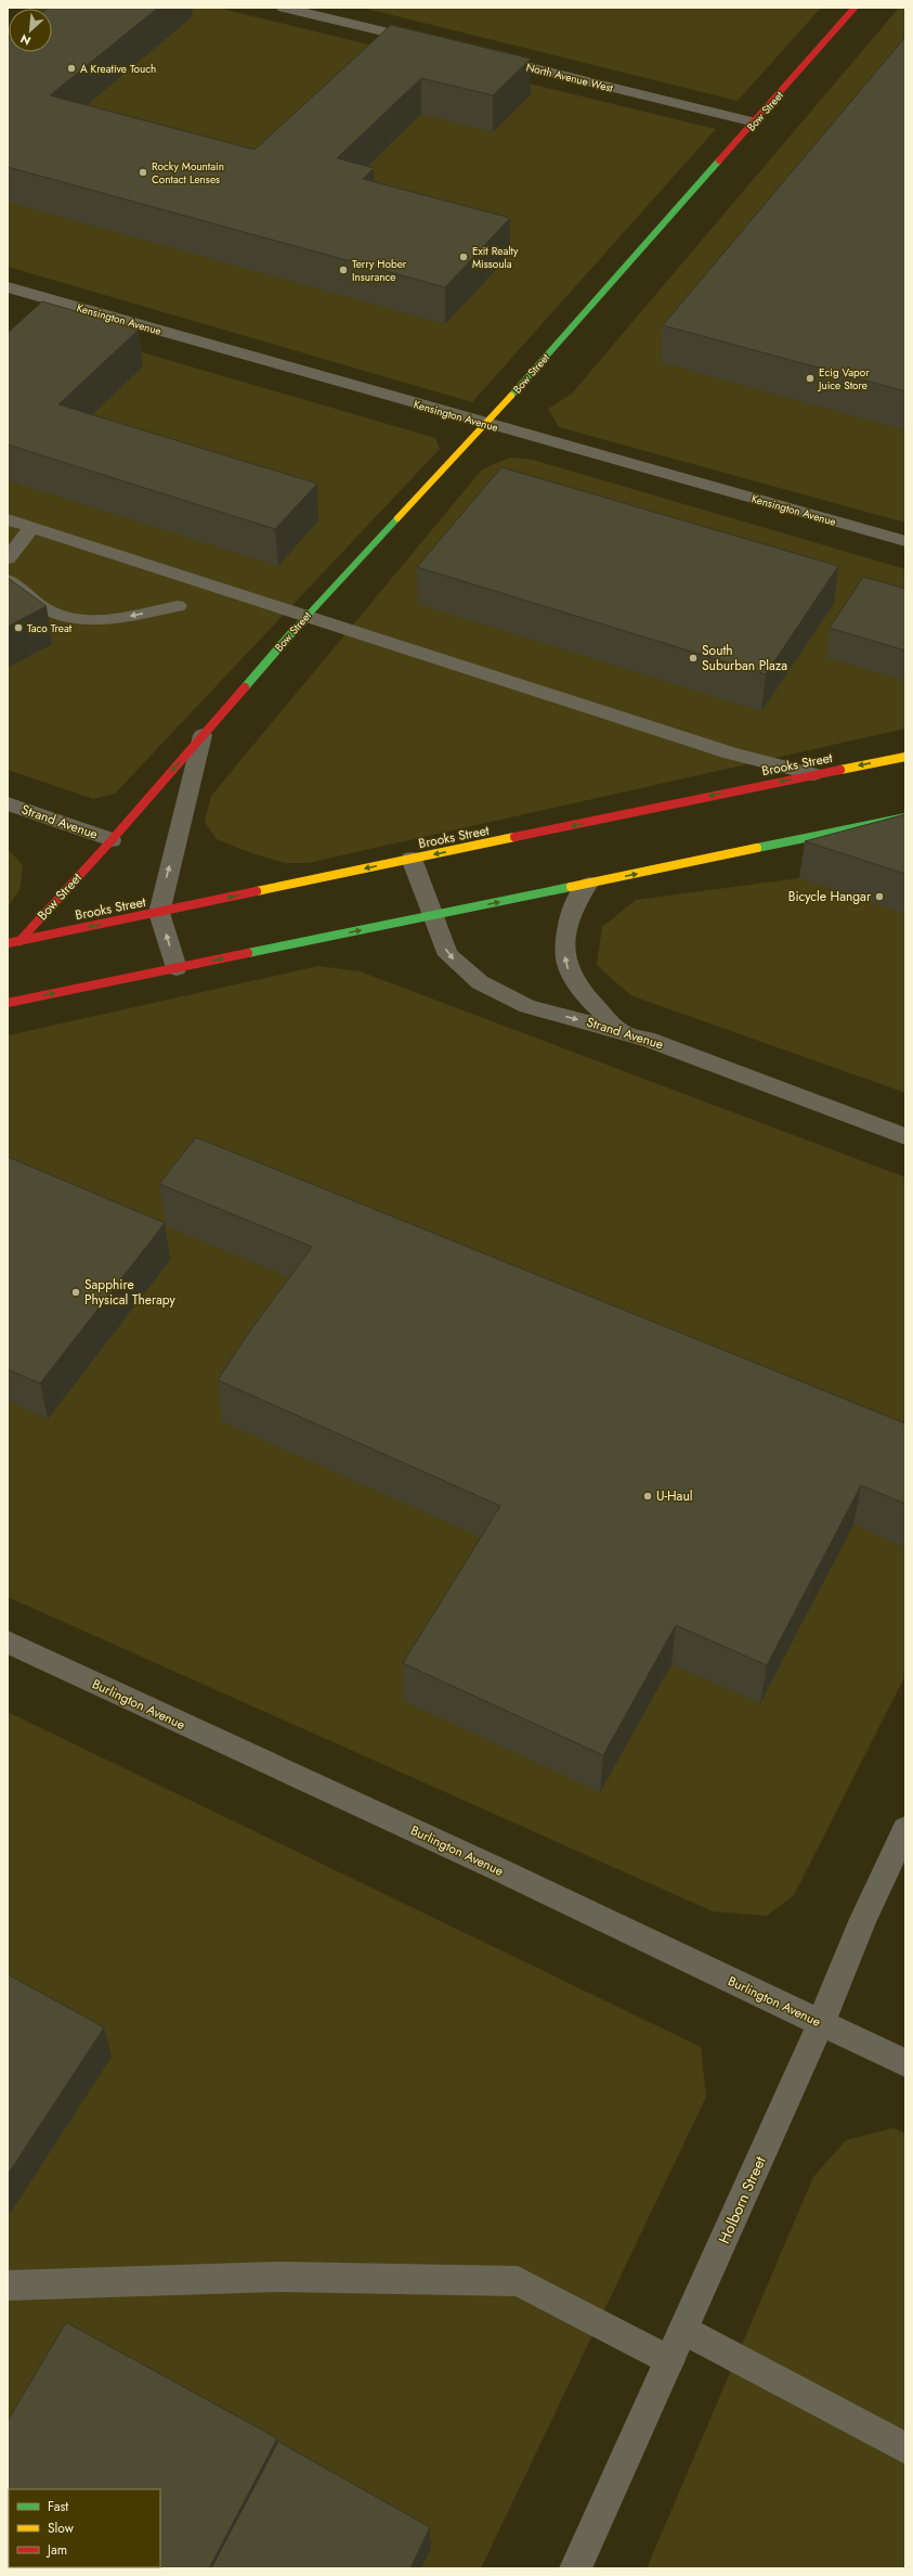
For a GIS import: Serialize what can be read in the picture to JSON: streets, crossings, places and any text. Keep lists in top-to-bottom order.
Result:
{
  "streets": {
    "main road": ["Bow Street", "Brooks Street"],
    "street": [
      "North Avenue West",
      "Kensington Avenue",
      "Strand Avenue",
      "Burlington Avenue",
      "Holborn Street"
    ]
  },
  "crossings": [
    ["North Avenue West", "Bow Street"],
    ["Bow Street", "Kensington Avenue"],
    ["Bow Street", "Brooks Street"],
    ["Bow Street", "Strand Avenue"],
    ["Brooks Street", "Strand Avenue"],
    ["Burlington Avenue", "Holborn Street"]
  ],
  "places": [
    "A Kreative Touch",
    "Rocky Mountain Contact Lenses",
    "Exit Realty Missoula",
    "Terry Hober Insurance",
    "Ecig Vapor Juice Store",
    "Taco Treat",
    "South Suburban Plaza",
    "Bicycle Hangar",
    "Sapphire Physical Therapy",
    "U-Haul"
  ],
  "legend": ["Fast", "Slow", "Jam"],
  "north": "bottom left"
}
